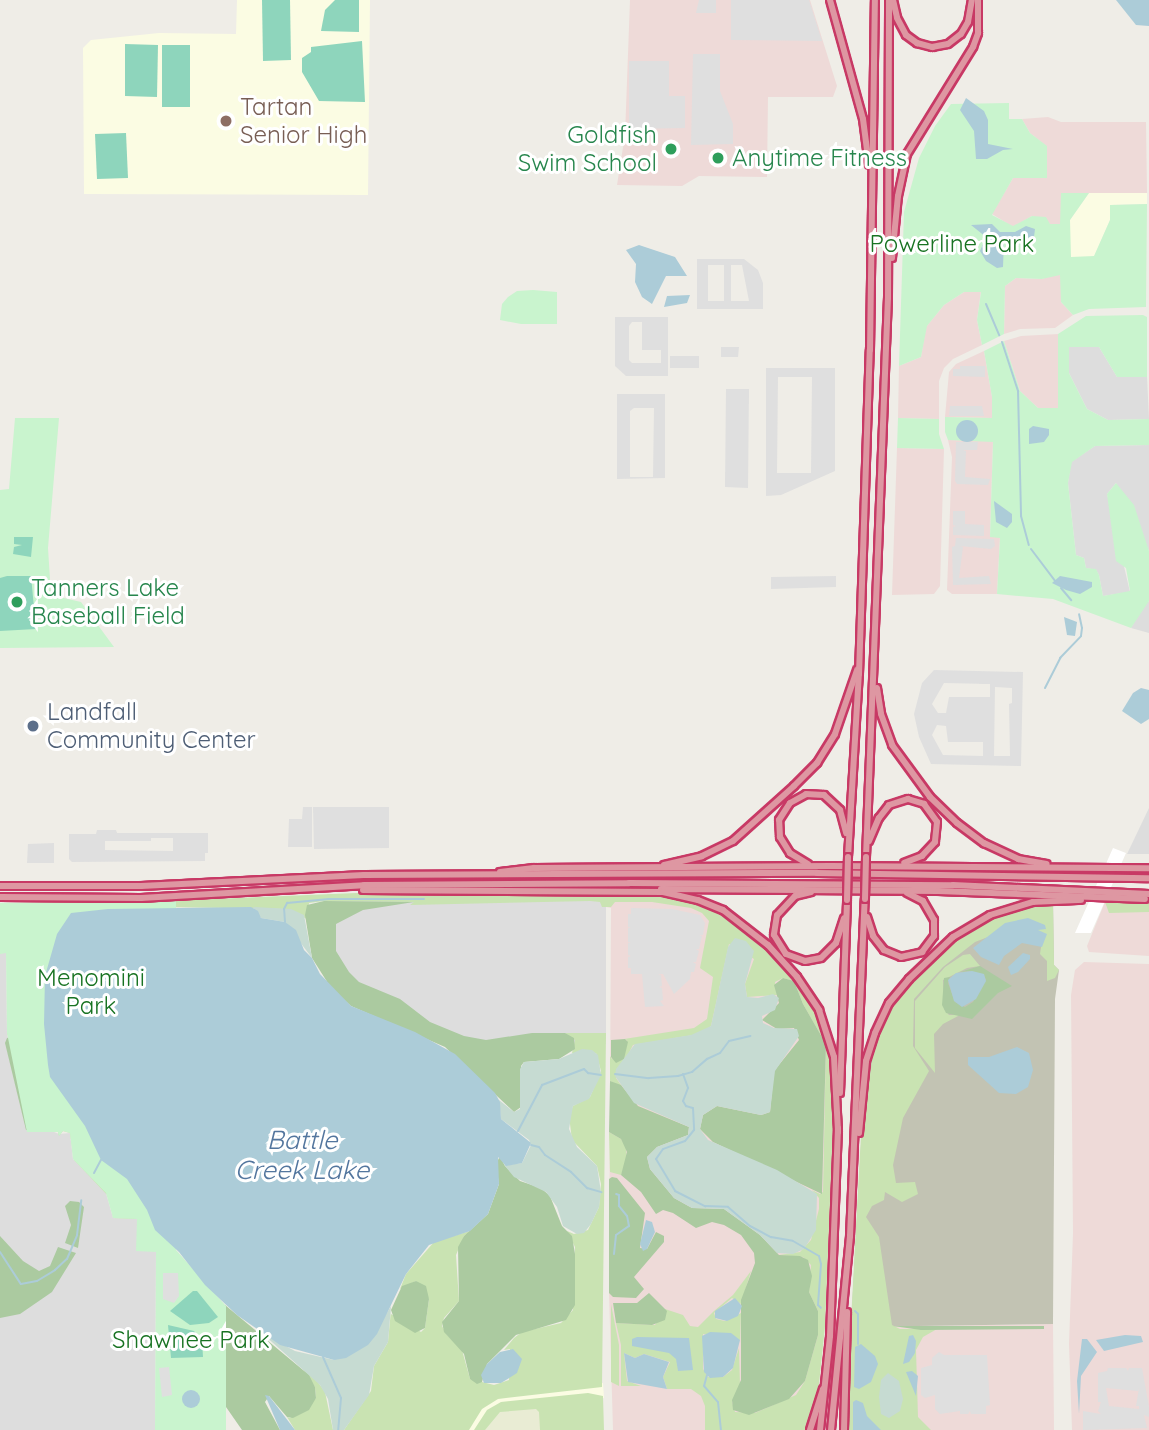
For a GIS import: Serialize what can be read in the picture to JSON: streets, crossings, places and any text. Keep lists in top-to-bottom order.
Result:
{
  "water": ["Battle Creek Lake"],
  "parks": ["Powerline Park", "Menomini Park", "Shawnee Park"],
  "places": [
    "Tartan Senior High",
    "Goldfish Swim School",
    "Anytime Fitness",
    "Tanners Lake Baseball Field",
    "Landfall Community Center"
  ]
}
